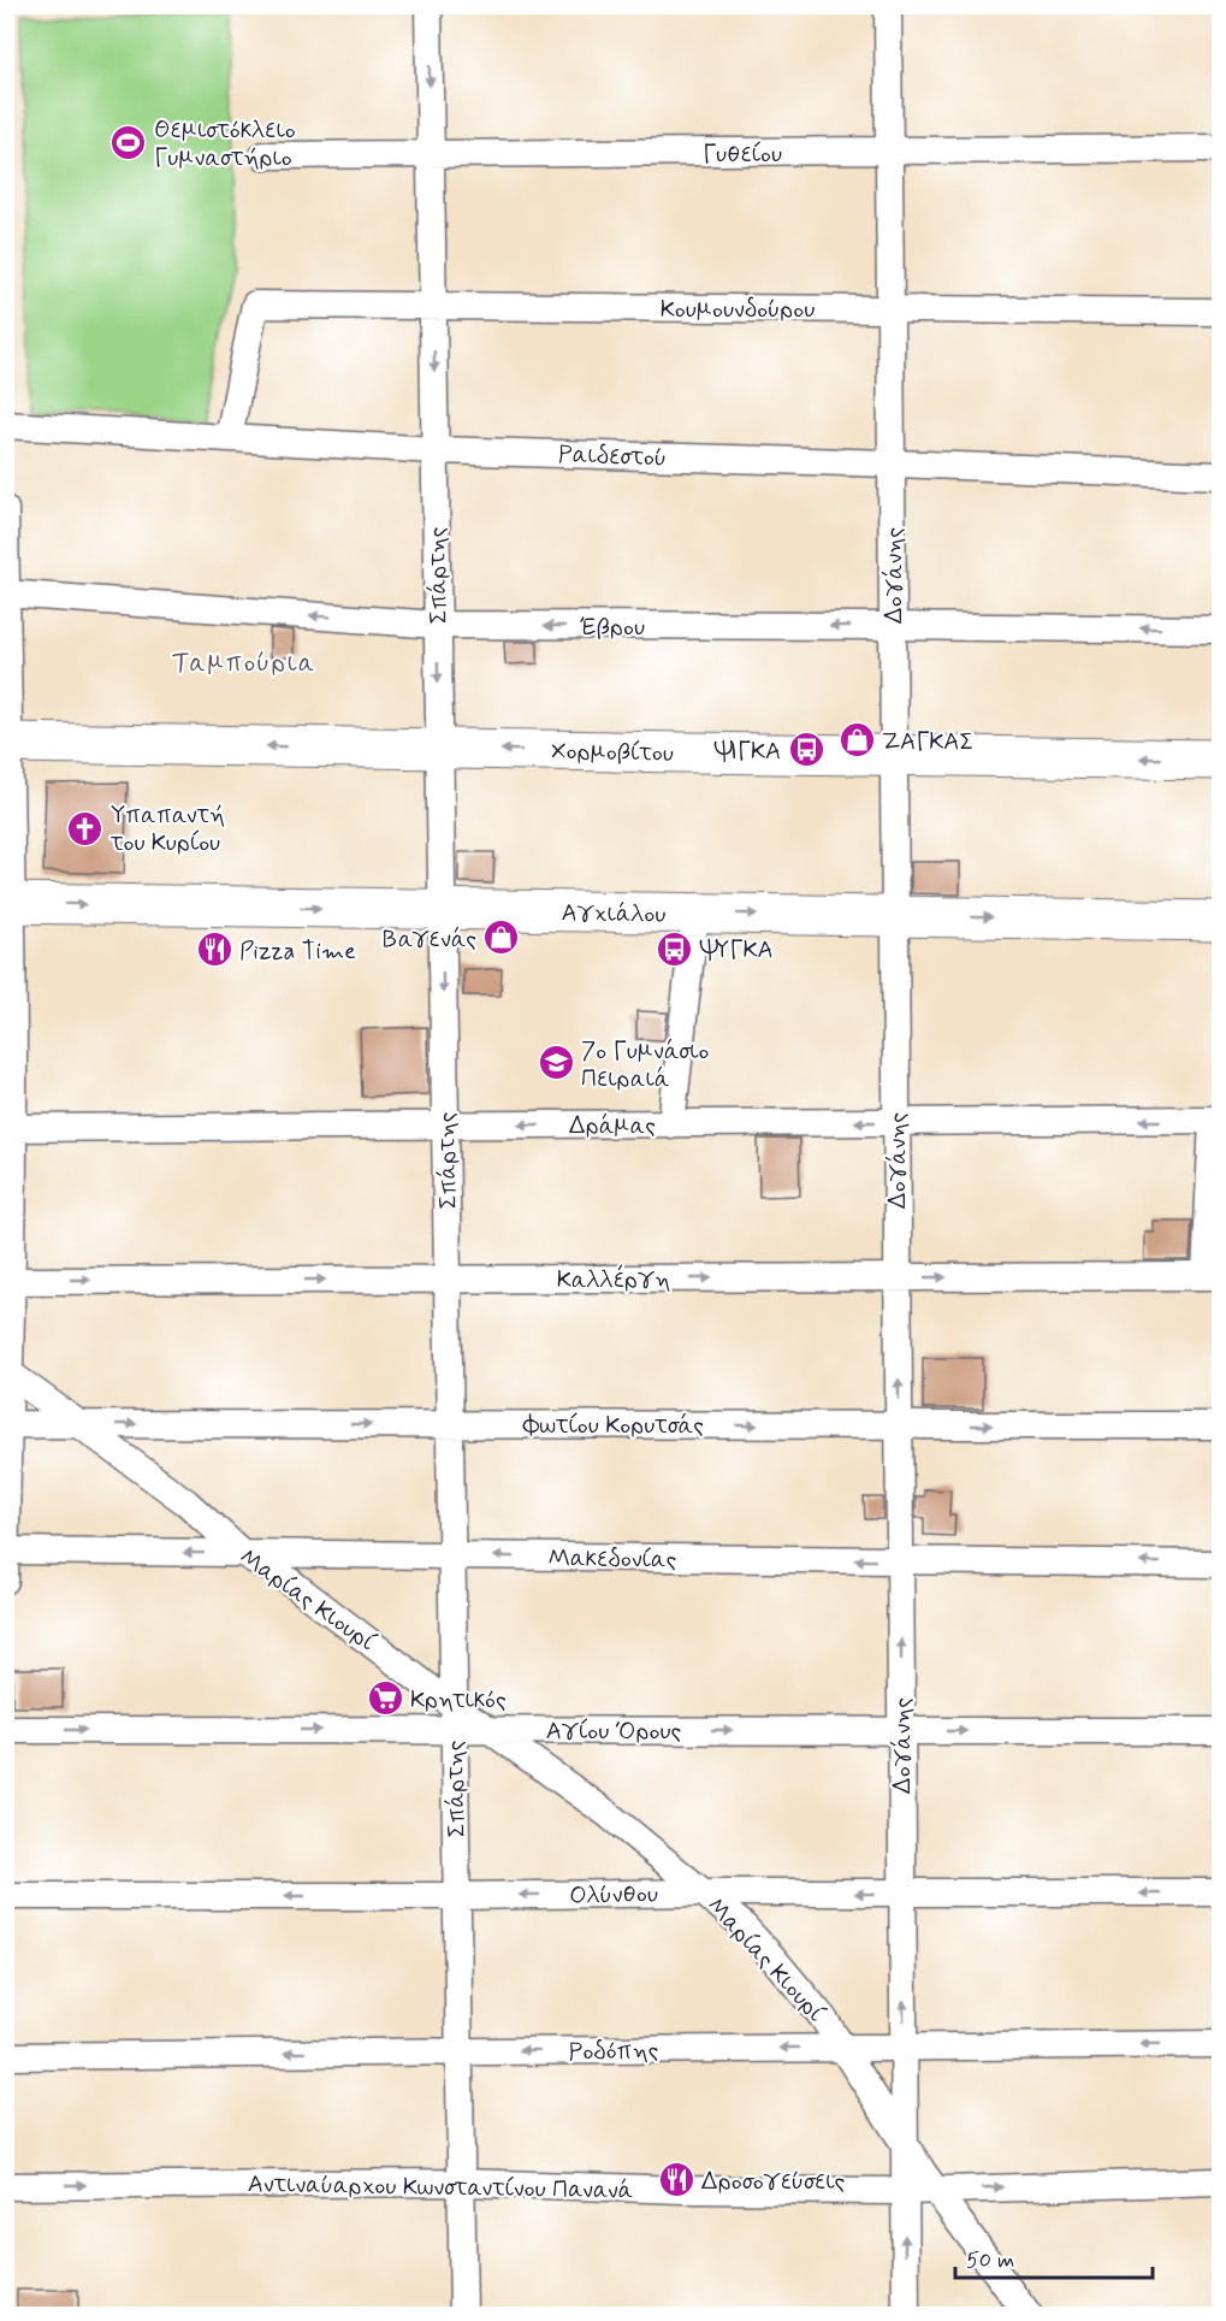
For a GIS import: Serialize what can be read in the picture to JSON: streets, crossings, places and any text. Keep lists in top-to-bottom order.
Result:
{
  "streets": {
    "main road": ["Χορμοβίτου", "Αγχιάλου"],
    "street": [
      "Γυθείου",
      "Κουμουνδούρου",
      "Ραιδεστού",
      "Σπάρτης",
      "Δογάνης",
      "Έβρου",
      "Δράμας",
      "Καλλέργη",
      "Φωτίου Κορυτσάς",
      "Μακεδονίας",
      "Μαρίας Κιουρί",
      "Αγίου Όρους",
      "Ολύνθου",
      "Ροδόπης",
      "Αντιναύαρχου Κωνσταντίνου Πανανά"
    ]
  },
  "crossings": [
    ["Γυθείου", "Σπάρτης"],
    ["Γυθείου", "Δογάνης"],
    ["Κουμουνδούρου", "Ραιδεστού"],
    ["Κουμουνδούρου", "Σπάρτης"],
    ["Κουμουνδούρου", "Δογάνης"],
    ["Ραιδεστού", "Σπάρτης"],
    ["Ραιδεστού", "Δογάνης"],
    ["Σπάρτης", "Έβρου"],
    ["Σπάρτης", "Χορμοβίτου"],
    ["Σπάρτης", "Αγχιάλου"],
    ["Σπάρτης", "Δράμας"],
    ["Σπάρτης", "Καλλέργη"],
    ["Σπάρτης", "Φωτίου Κορυτσάς"],
    ["Σπάρτης", "Μακεδονίας"],
    ["Σπάρτης", "Μαρίας Κιουρί"],
    ["Σπάρτης", "Ολύνθου"],
    ["Σπάρτης", "Ροδόπης"],
    ["Σπάρτης", "Αντιναύαρχου Κωνσταντίνου Πανανά"],
    ["Δογάνης", "Έβρου"],
    ["Δογάνης", "Χορμοβίτου"],
    ["Δογάνης", "Αγχιάλου"],
    ["Δογάνης", "Δράμας"],
    ["Δογάνης", "Καλλέργη"],
    ["Δογάνης", "Φωτίου Κορυτσάς"],
    ["Δογάνης", "Μακεδονίας"],
    ["Δογάνης", "Μαρίας Κιουρί"],
    ["Δογάνης", "Αγίου Όρους"],
    ["Δογάνης", "Ολύνθου"],
    ["Δογάνης", "Ροδόπης"],
    ["Δογάνης", "Αντιναύαρχου Κωνσταντίνου Πανανά"],
    ["Φωτίου Κορυτσάς", "Μαρίας Κιουρί"],
    ["Μακεδονίας", "Μαρίας Κιουρί"],
    ["Μαρίας Κιουρί", "Αγίου Όρους"],
    ["Μαρίας Κιουρί", "Ολύνθου"],
    ["Μαρίας Κιουρί", "Ροδόπης"],
    ["Μαρίας Κιουρί", "Αντιναύαρχου Κωνσταντίνου Πανανά"]
  ],
  "one_way": [
    "Έβρου",
    "Χορμοβίτου",
    "Αγχιάλου",
    "Δράμας",
    "Καλλέργη",
    "Φωτίου Κορυτσάς",
    "Μακεδονίας",
    "Αγίου Όρους",
    "Ροδόπης",
    "Αντιναύαρχου Κωνσταντίνου Πανανά"
  ],
  "districts": ["Ταμπούρια"],
  "places": {
    "sports": ["Θεμιστόκλειο Γυμναστήριο"],
    "shop": ["ΖΑΓΚΑΣ", "Βαγενάς"],
    "bus stop": ["ΨΙΓΚΑ", "ΨΥΓΚΑ"],
    "church": ["Υπαπαντή του Κυρίου"],
    "restaurant": ["Pizza Time", "Δροσογεύσεις"],
    "school or university": ["7ο Γυμνάσιο Πειραιά"],
    "supermarket": ["Κρητικός"]
  },
  "scale_bar": "50 m"
}
